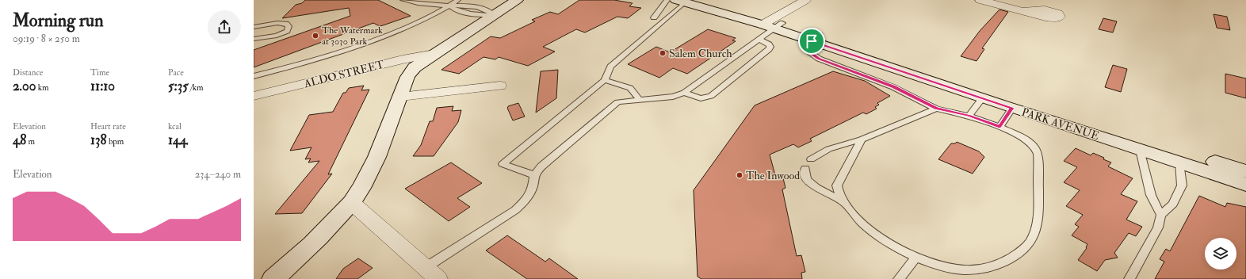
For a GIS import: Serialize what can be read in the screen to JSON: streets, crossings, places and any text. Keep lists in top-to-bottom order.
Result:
{
  "streets": {
    "main road": ["PARK AVENUE"],
    "street": ["ALDO STREET"]
  },
  "places": ["The Watermark at 3030 Park", "Salem Church", "The Inwood"],
  "page": {
    "heading": ["Morning run", "09:19 · 8 × 250 m"],
    "stats": [
      ["Distance", "2.00 km"],
      ["Time", "11:10"],
      ["Pace", "5:35 /km"],
      ["Elevation", "48 m"],
      ["Heart rate", "138 bpm"],
      ["kcal", "144"]
    ],
    "chart": ["Elevation", "234–240 m"]
  }
}
